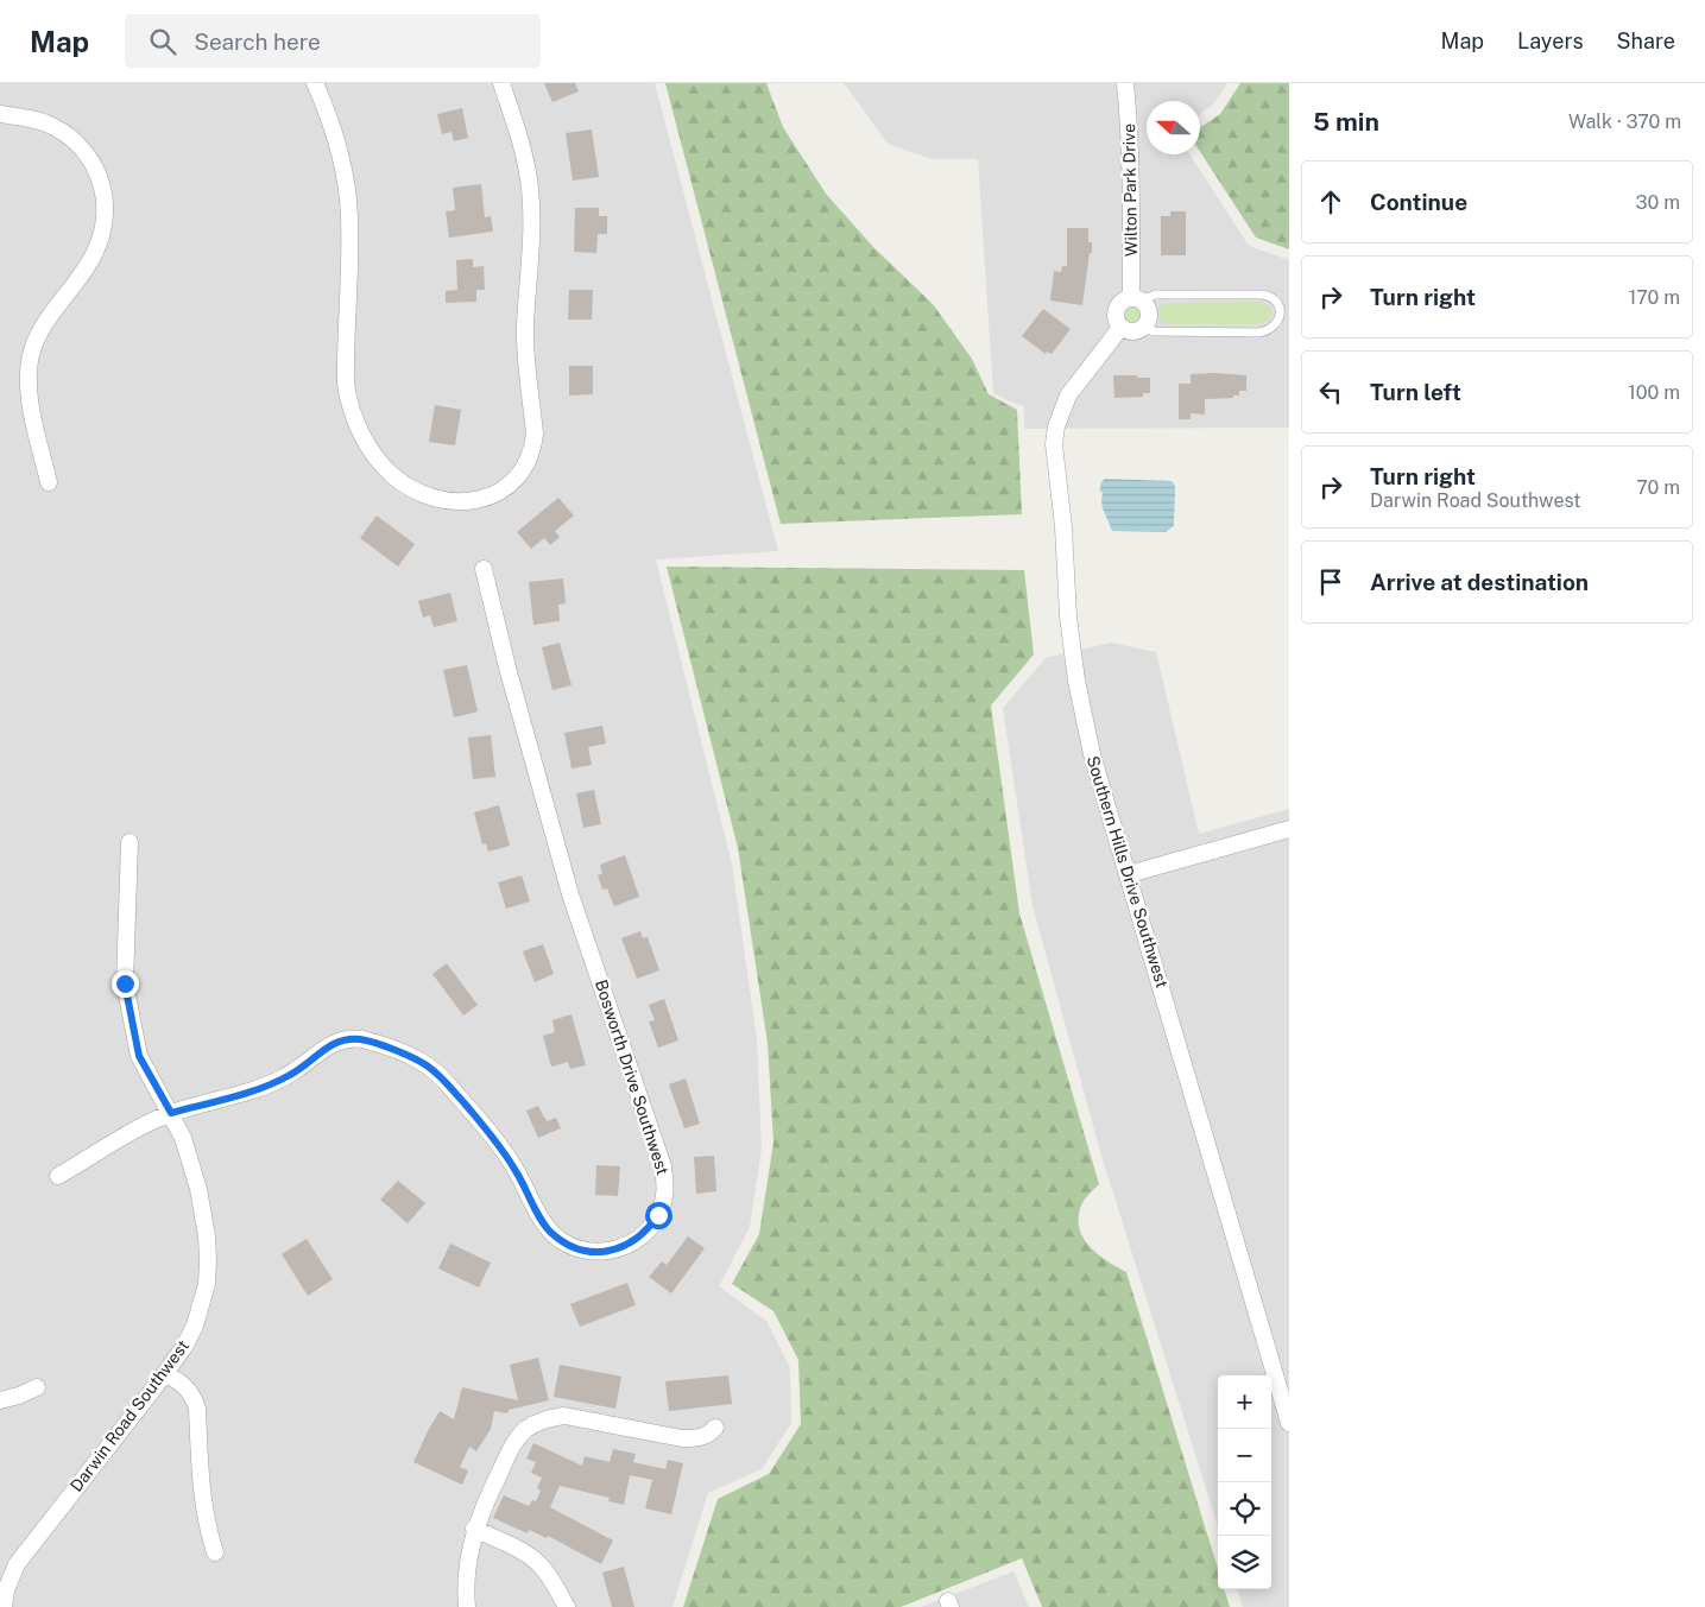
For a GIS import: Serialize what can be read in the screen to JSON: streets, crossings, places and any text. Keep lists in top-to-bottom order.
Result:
{
  "streets": {
    "street": [
      "Wilton Park Drive",
      "Southern Hills Drive Southwest",
      "Bosworth Drive Southwest",
      "Darwin Road Southwest"
    ]
  },
  "crossings": [
    ["Wilton Park Drive", "Southern Hills Drive Southwest"],
    ["Bosworth Drive Southwest", "Darwin Road Southwest"]
  ],
  "north": "left",
  "page": {
    "header": "Map",
    "search": "Search here",
    "nav": ["Map", "Layers", "Share"],
    "heading": ["5 min", "Walk · 370 m"],
    "list": [
      ["Continue", "30 m"],
      ["Turn right", "170 m"],
      ["Turn left", "100 m"],
      ["Turn right", "Darwin Road Southwest", "70 m"],
      "Arrive at destination"
    ],
    "map_buttons": ["+", "−"]
  }
}
